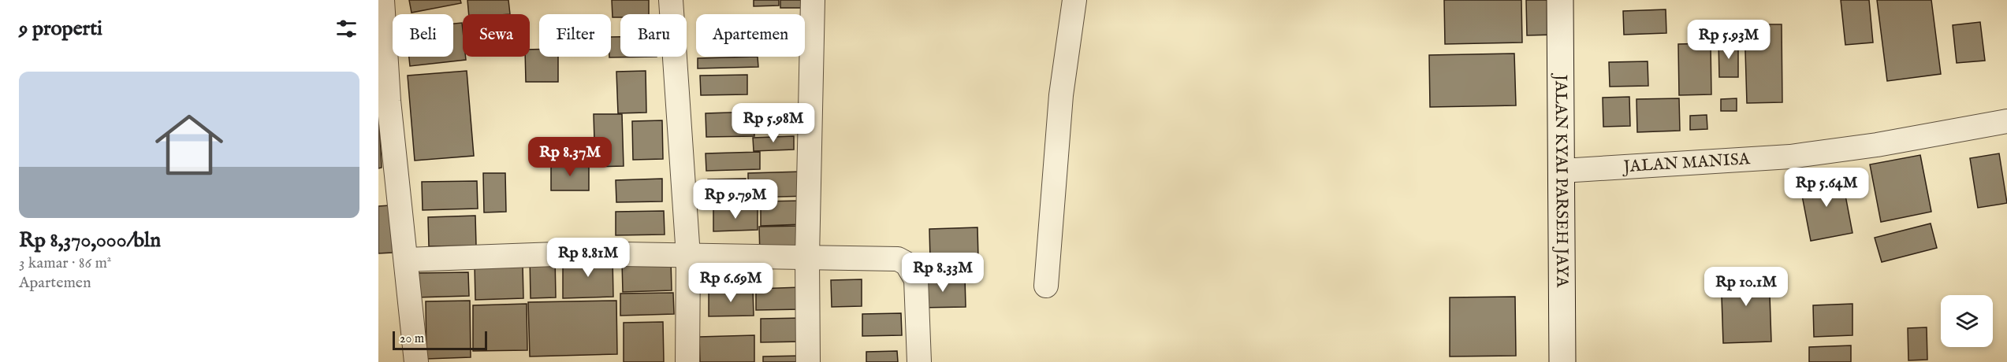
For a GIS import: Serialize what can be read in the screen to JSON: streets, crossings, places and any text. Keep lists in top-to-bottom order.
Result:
{
  "streets": {
    "main road": ["JALAN KYAI PARSEH JAYA"],
    "street": ["JALAN MANISA"]
  },
  "crossings": [
    ["JALAN MANISA", "JALAN KYAI PARSEH JAYA"]
  ],
  "scale_bar": "20 m",
  "page": {
    "heading": "9 properti",
    "chip": [
      "Beli",
      "Sewa",
      "Filter",
      "Baru",
      "Apartemen"
    ],
    "price": [
      "Rp 5.93M",
      "Rp 5.98M",
      "Rp 8.37M",
      "Rp 5.64M",
      "Rp 9.79M",
      "Rp 8.81M",
      "Rp 8.33M",
      "Rp 6.69M",
      "Rp 10.1M"
    ],
    "list": [
      {
        "name": "Rp 8,370,000/bln",
        "note": "3 kamar · 86 m² · Apartemen"
      }
    ],
    "scale": "20 m"
  }
}
